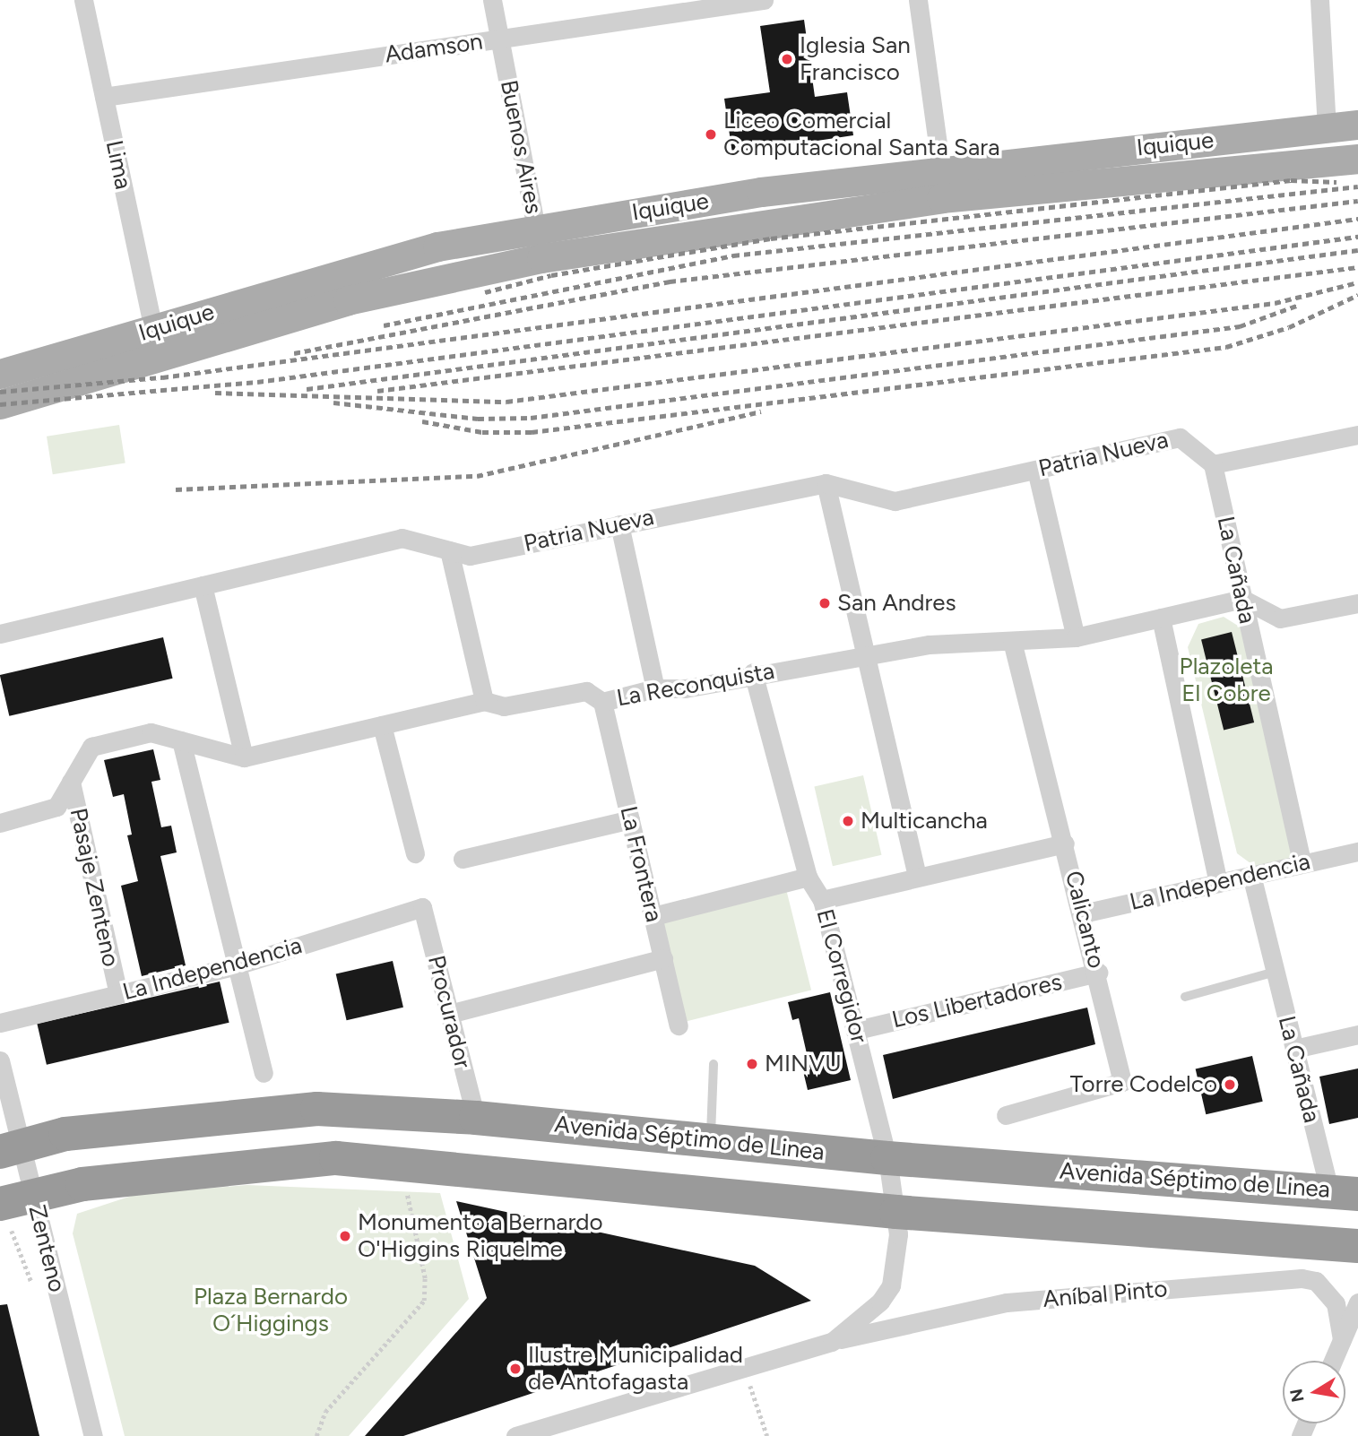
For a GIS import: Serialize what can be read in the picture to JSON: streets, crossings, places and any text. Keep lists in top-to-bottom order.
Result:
{
  "streets": {
    "highway": ["Avenida Séptimo de Linea"],
    "main road": ["Iquique"],
    "street": [
      "Adamson",
      "Buenos Aires",
      "Lima",
      "Patria Nueva",
      "La Cañada",
      "La Reconquista",
      "La Frontera",
      "La Independencia",
      "Pasaje Zenteno",
      "Calicanto",
      "El Corregidor",
      "Los Libertadores",
      "Procurador",
      "Zenteno",
      "Aníbal Pinto"
    ]
  },
  "crossings": [
    ["Adamson", "Buenos Aires"],
    ["Adamson", "Lima"],
    ["Iquique", "Buenos Aires"],
    ["Iquique", "Lima"],
    ["Patria Nueva", "La Cañada"],
    ["La Cañada", "La Reconquista"],
    ["La Cañada", "La Independencia"],
    ["La Cañada", "Avenida Séptimo de Linea"],
    ["La Reconquista", "La Frontera"],
    ["La Reconquista", "Pasaje Zenteno"],
    ["La Reconquista", "Calicanto"],
    ["La Reconquista", "El Corregidor"],
    ["La Independencia", "Pasaje Zenteno"],
    ["La Independencia", "Calicanto"],
    ["La Independencia", "Procurador"],
    ["Calicanto", "Los Libertadores"],
    ["El Corregidor", "Los Libertadores"],
    ["El Corregidor", "Avenida Séptimo de Linea"],
    ["El Corregidor", "Aníbal Pinto"],
    ["Procurador", "Avenida Séptimo de Linea"],
    ["Avenida Séptimo de Linea", "Zenteno"]
  ],
  "parks": ["Plazoleta El Cobre", "Plaza Bernardo O´Higgings"],
  "places": [
    "Iglesia San Francisco",
    "Liceo Comercial Computacional Santa Sara",
    "San Andres",
    "Multicancha",
    "MINVU",
    "Torre Codelco",
    "Monumento a Bernardo O'Higgins Riquelme",
    "Ilustre Municipalidad de Antofagasta"
  ],
  "north": "left"
}
